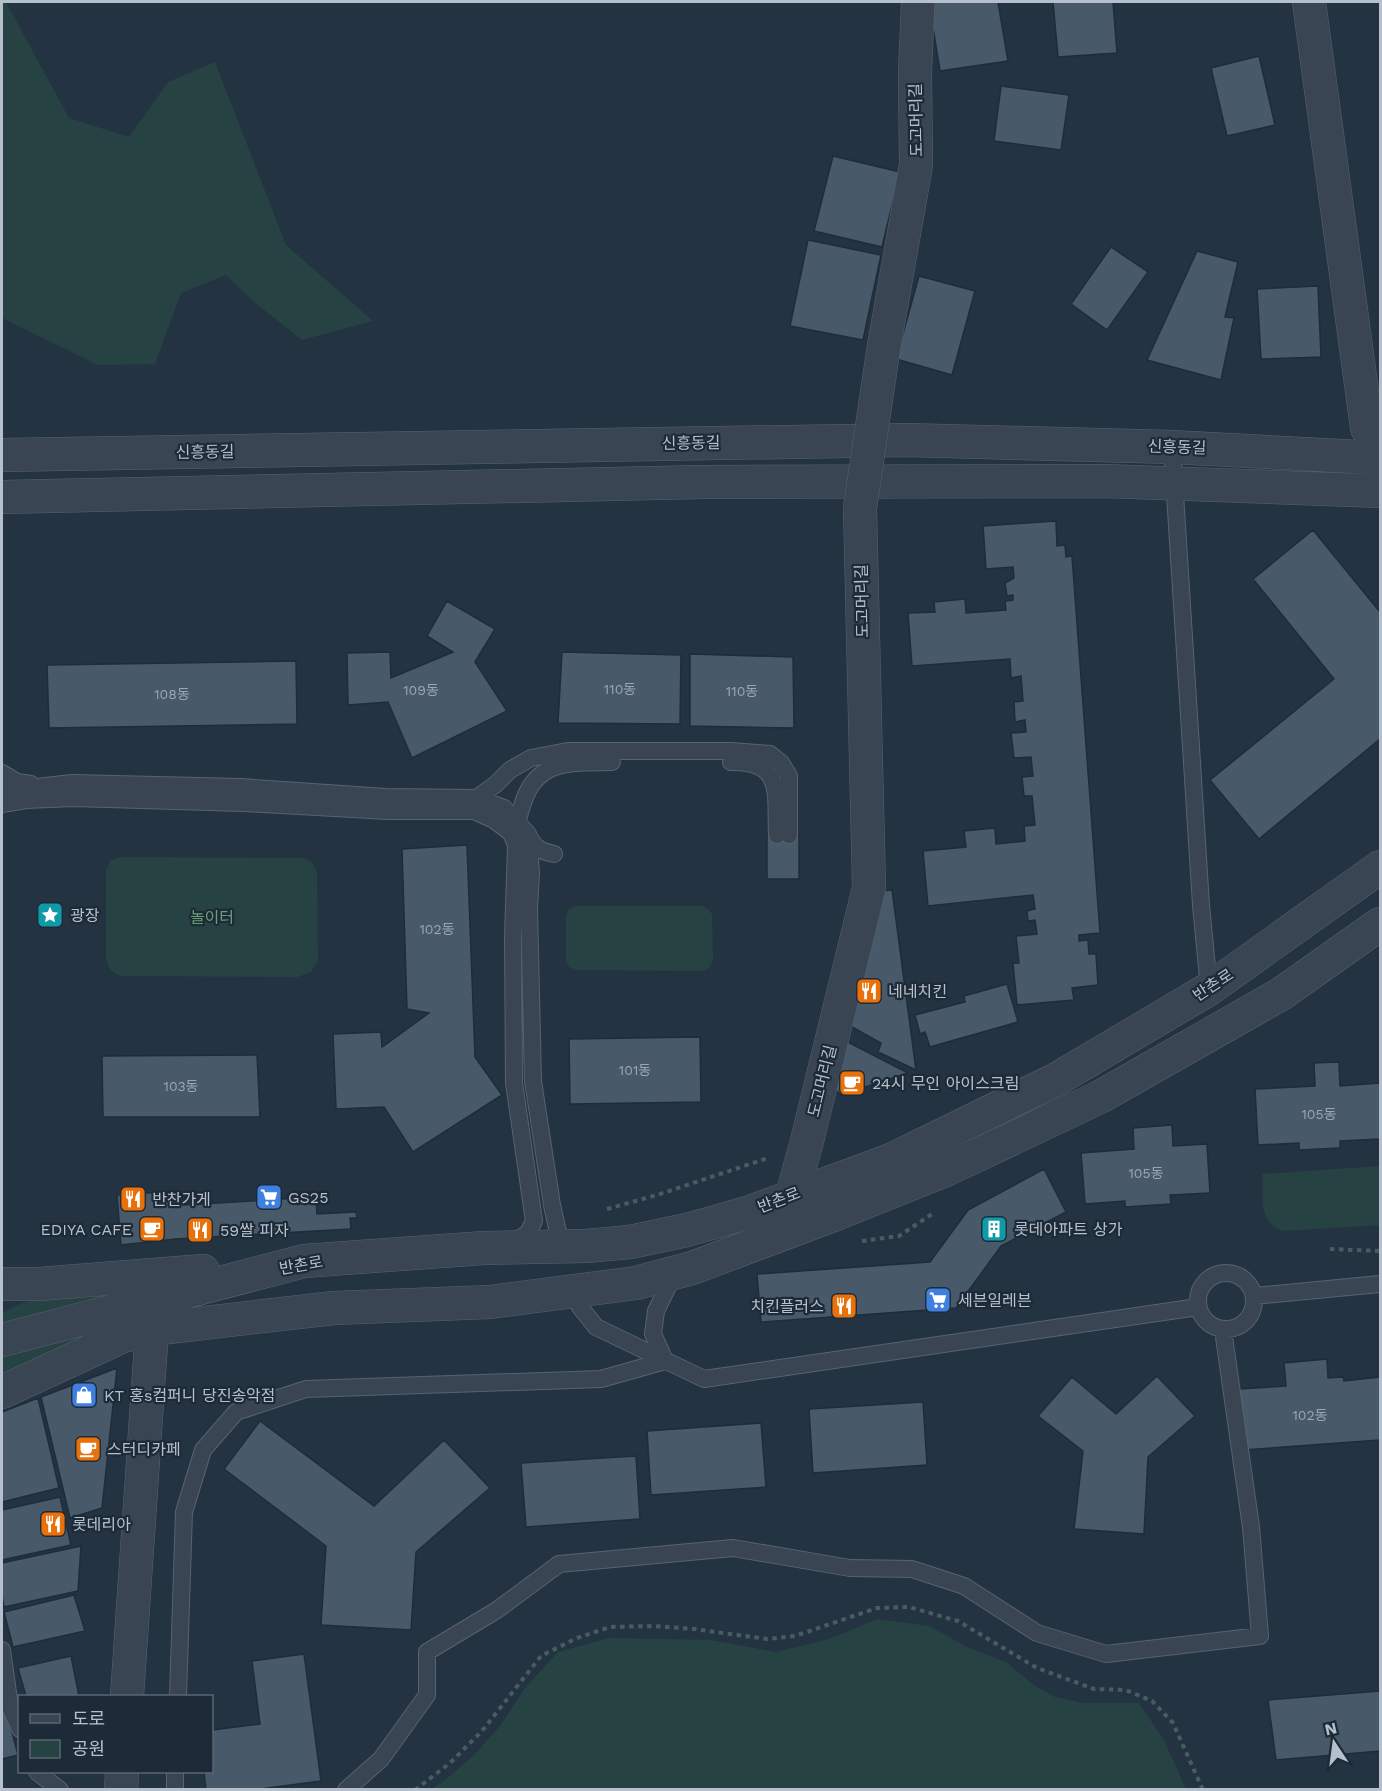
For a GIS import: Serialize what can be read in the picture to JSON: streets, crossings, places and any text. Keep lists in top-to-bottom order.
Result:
{
  "streets": {
    "street": ["도고머리길", "신흥동길", "반촌로"]
  },
  "crossings": [
    ["도고머리길", "반촌로"]
  ],
  "parks": ["놀이터"],
  "places": {
    "place": ["광장"],
    "restaurant": [
      "네네치킨",
      "반찬가게",
      "59쌀 피자",
      "치킨플러스",
      "롯데리아"
    ],
    "cafe": ["24시 무인 아이스크림", "EDIYA CAFE", "스터디카페"],
    "supermarket": ["GS25", "세븐일레븐"],
    "building": ["롯데아파트 상가"],
    "shop": ["KT 홍s컴퍼니 당진송악점"]
  },
  "house_numbers": [
    "110동",
    "109동",
    "110동",
    "108동",
    "102동",
    "101동",
    "103동",
    "105동",
    "105동",
    "102동"
  ],
  "legend": ["도로", "공원"],
  "north": "top"
}
